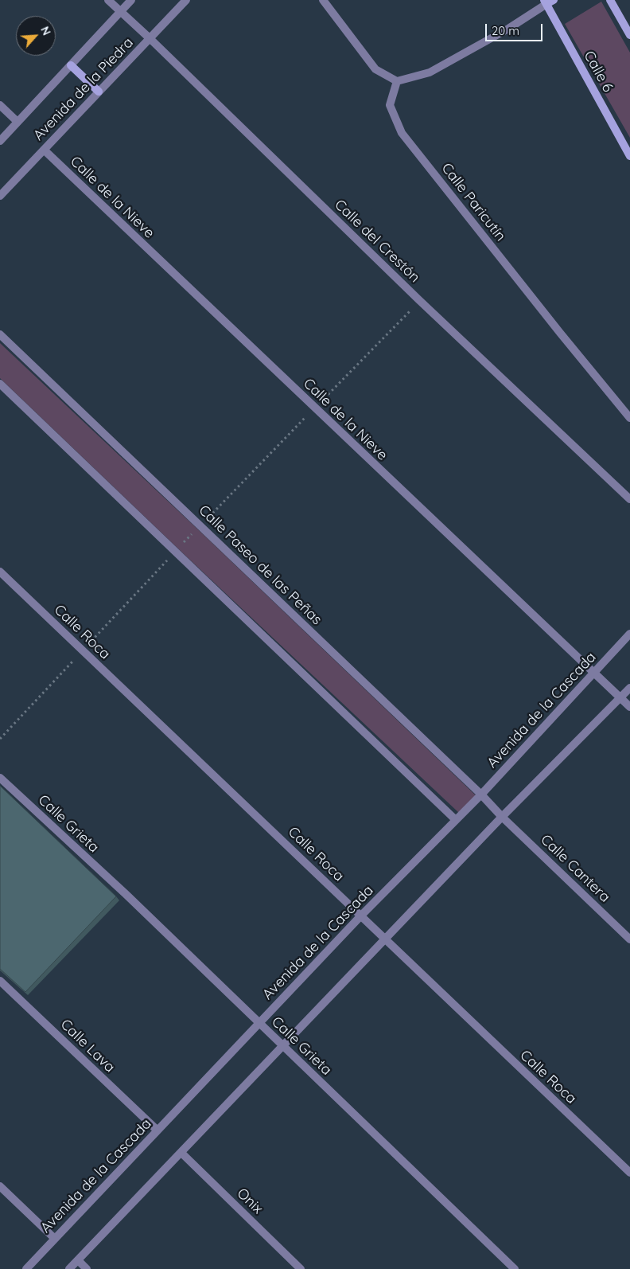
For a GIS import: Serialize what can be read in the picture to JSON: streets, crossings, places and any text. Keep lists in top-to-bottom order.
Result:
{
  "streets": {
    "main road": ["Calle 6"],
    "street": [
      "Avenida de la Piedra",
      "Calle de la Nieve",
      "Calle Paricutín",
      "Calle del Crestón",
      "Calle Paseo de las Peñas",
      "Calle Roca",
      "Avenida de la Cascada",
      "Calle Grieta",
      "Calle Cantera",
      "Calle Lava",
      "Onix"
    ]
  },
  "crossings": [
    ["Avenida de la Piedra", "Calle de la Nieve"],
    ["Avenida de la Piedra", "Calle del Crestón"],
    ["Calle de la Nieve", "Avenida de la Cascada"],
    ["Calle Paseo de las Peñas", "Avenida de la Cascada"],
    ["Calle Paseo de las Peñas", "Calle Cantera"],
    ["Calle Roca", "Avenida de la Cascada"],
    ["Avenida de la Cascada", "Calle Grieta"],
    ["Avenida de la Cascada", "Calle Lava"]
  ],
  "scale_bar": "20 m",
  "north": "top right"
}
